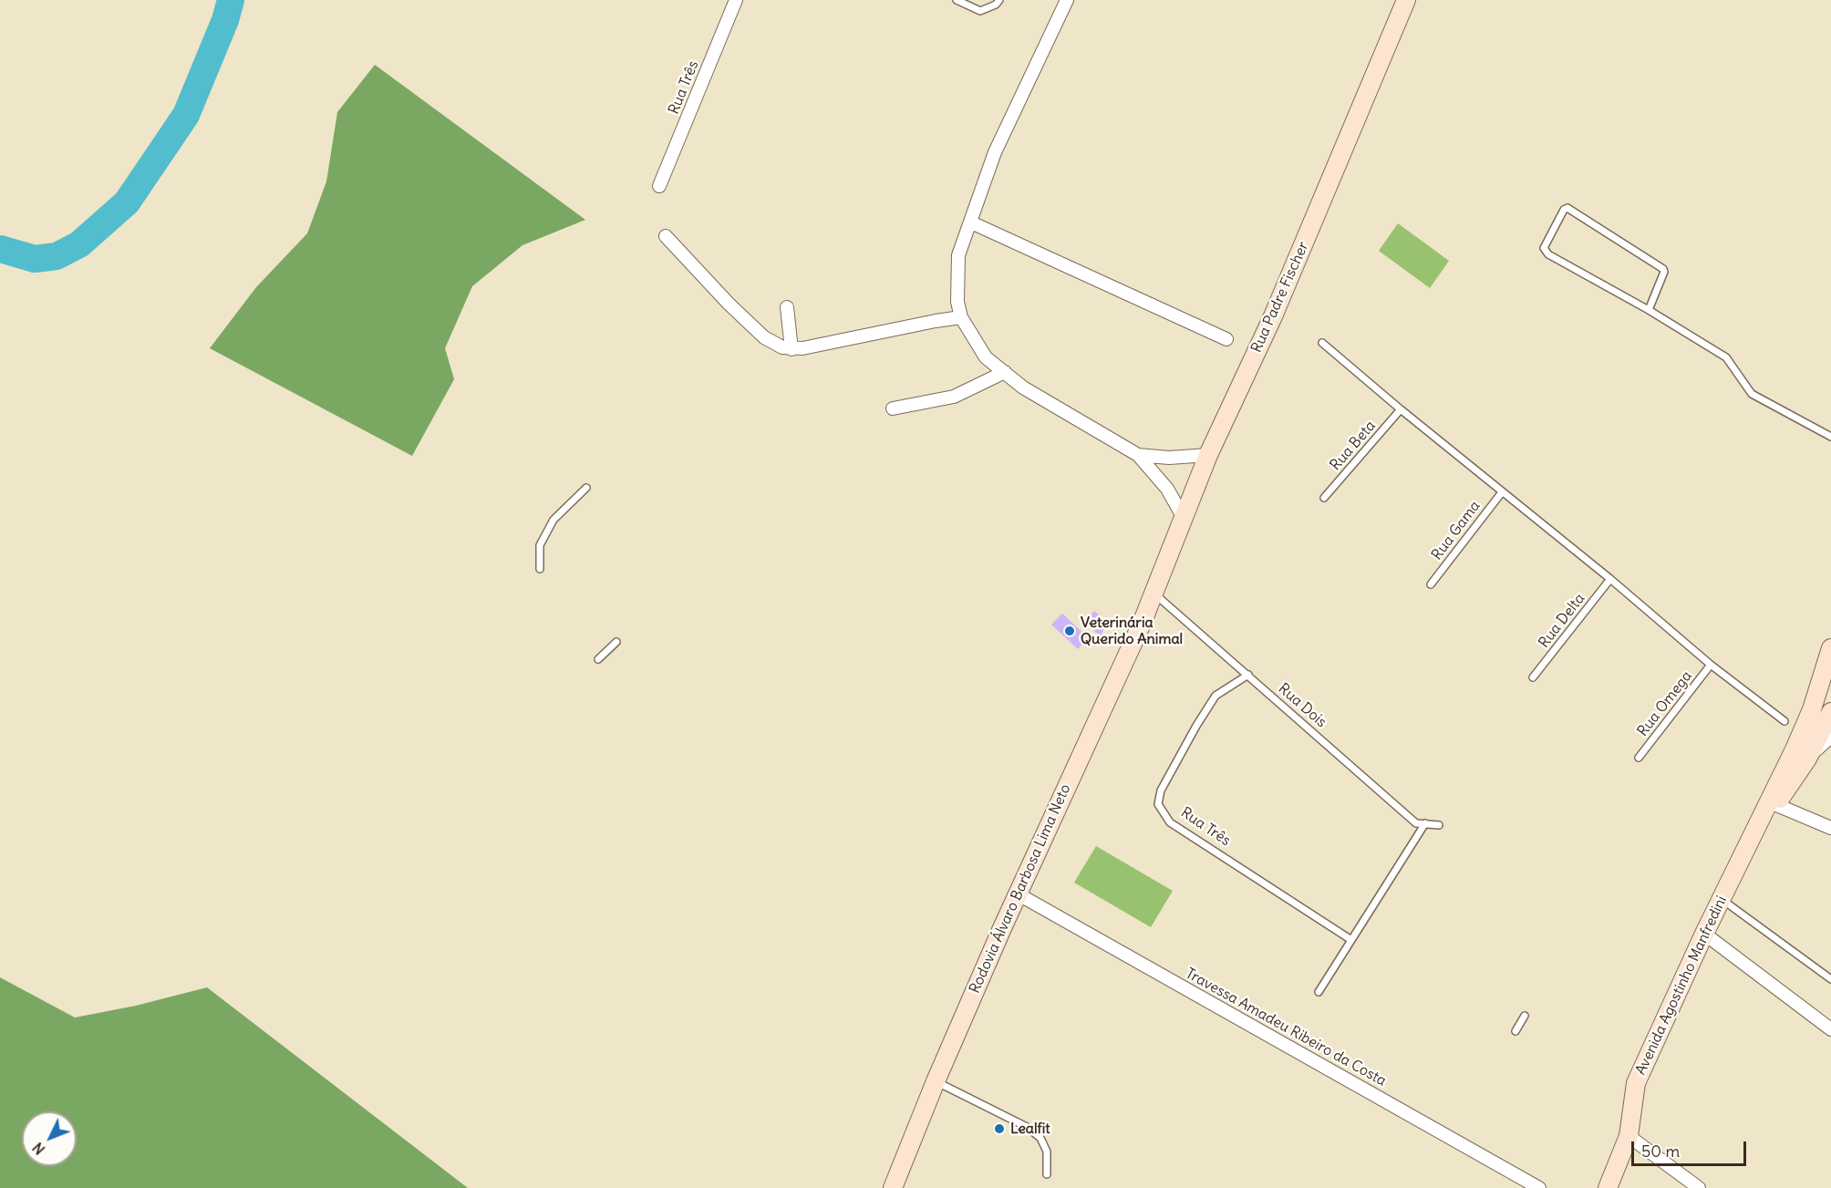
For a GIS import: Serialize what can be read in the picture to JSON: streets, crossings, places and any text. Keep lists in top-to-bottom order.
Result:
{
  "streets": {
    "main road": ["Rua Padre Fischer", "Rodovia Álvaro Barbosa Lima Neto", "Avenida Agostinho Manfredini"],
    "street": ["Rua Três", "Travessa Amadeu Ribeiro da Costa"],
    "lane": [
      "Rua Beta",
      "Rua Gama",
      "Rua Delta",
      "Rua Omega",
      "Rua Dois"
    ]
  },
  "crossings": [
    ["Rua Três", "Rua Dois"],
    ["Rua Padre Fischer", "Rua Dois"],
    ["Rua Padre Fischer", "Rodovia Álvaro Barbosa Lima Neto"],
    ["Rua Dois", "Rodovia Álvaro Barbosa Lima Neto"],
    ["Rodovia Álvaro Barbosa Lima Neto", "Travessa Amadeu Ribeiro da Costa"]
  ],
  "places": ["Veterinária Querido Animal", "Lealfit"],
  "scale_bar": "50 m",
  "north": "bottom left"
}
